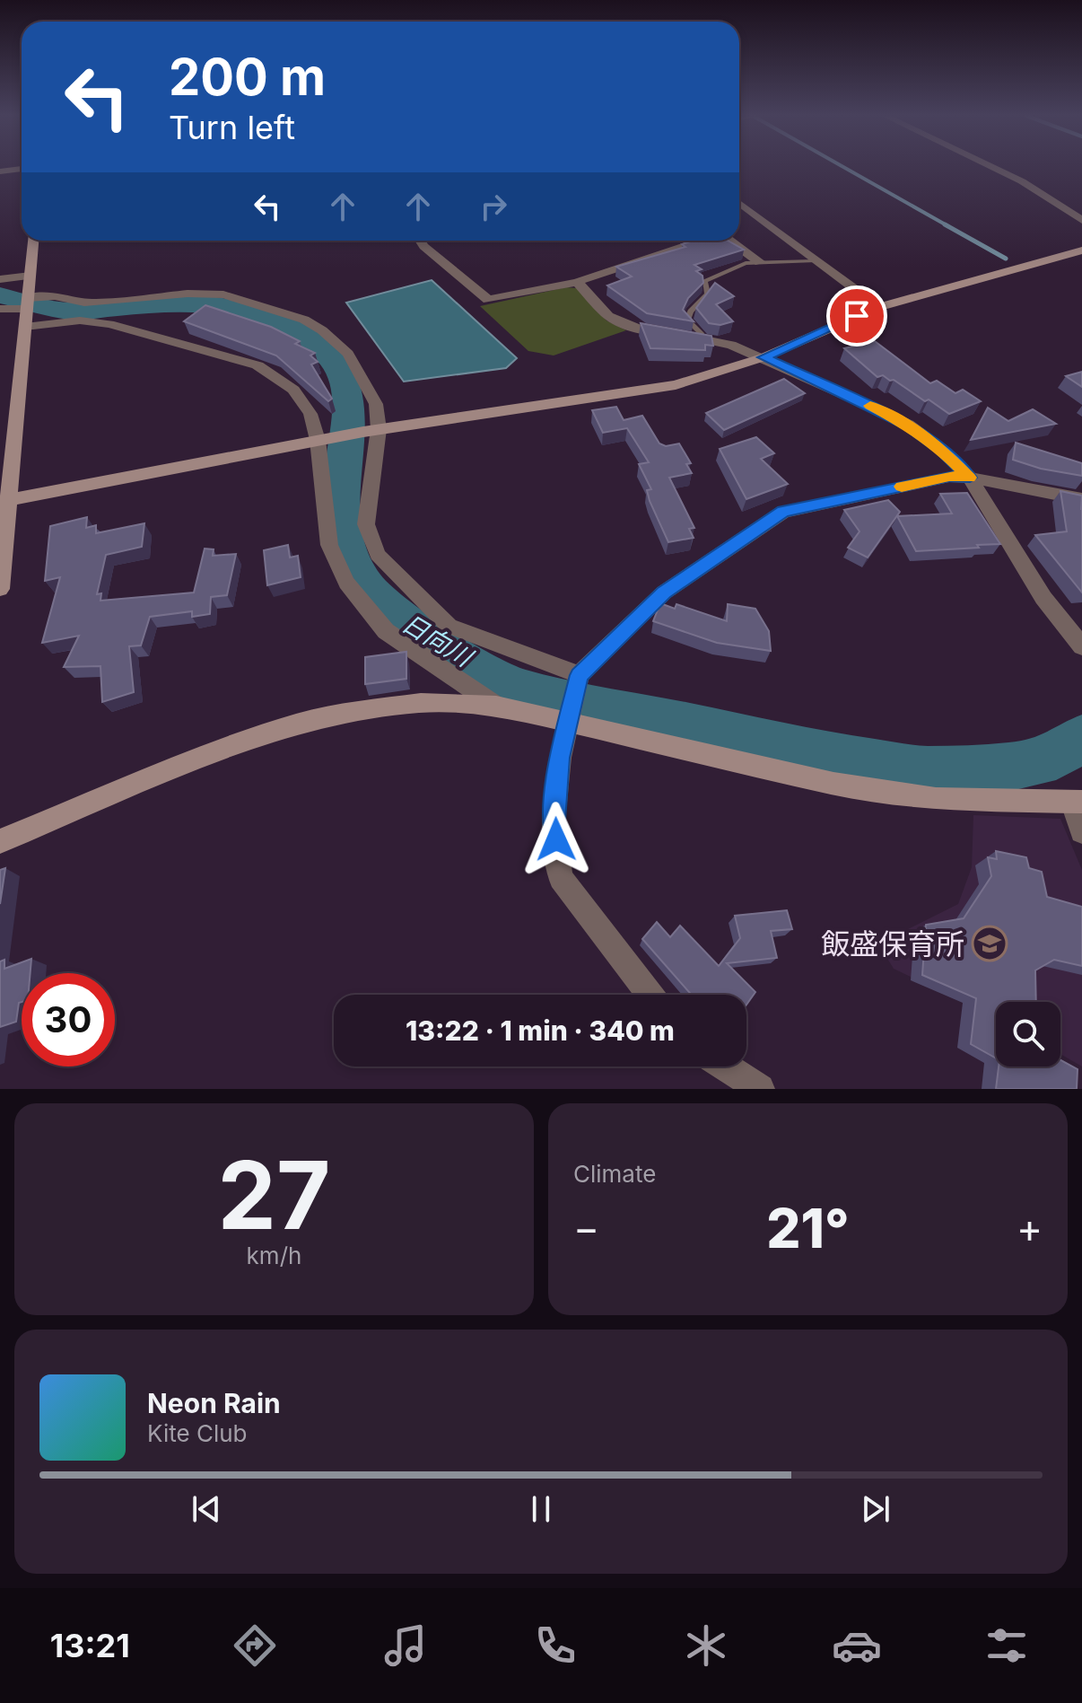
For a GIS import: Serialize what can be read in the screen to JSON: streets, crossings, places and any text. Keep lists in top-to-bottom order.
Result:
{
  "water": ["日向川"],
  "places": {
    "school or university": ["飯盛保育所"]
  },
  "page": {
    "turn": ["200 m", "Turn left"],
    "limit": "30",
    "trip": "13:22 · 1 min · 340 m",
    "tile": [
      ["27", "km/h"],
      "Climate"
    ],
    "heat": ["−", "21°", "+"],
    "song": ["Neon Rain", "Kite Club"],
    "tabs": "13:21"
  }
}
